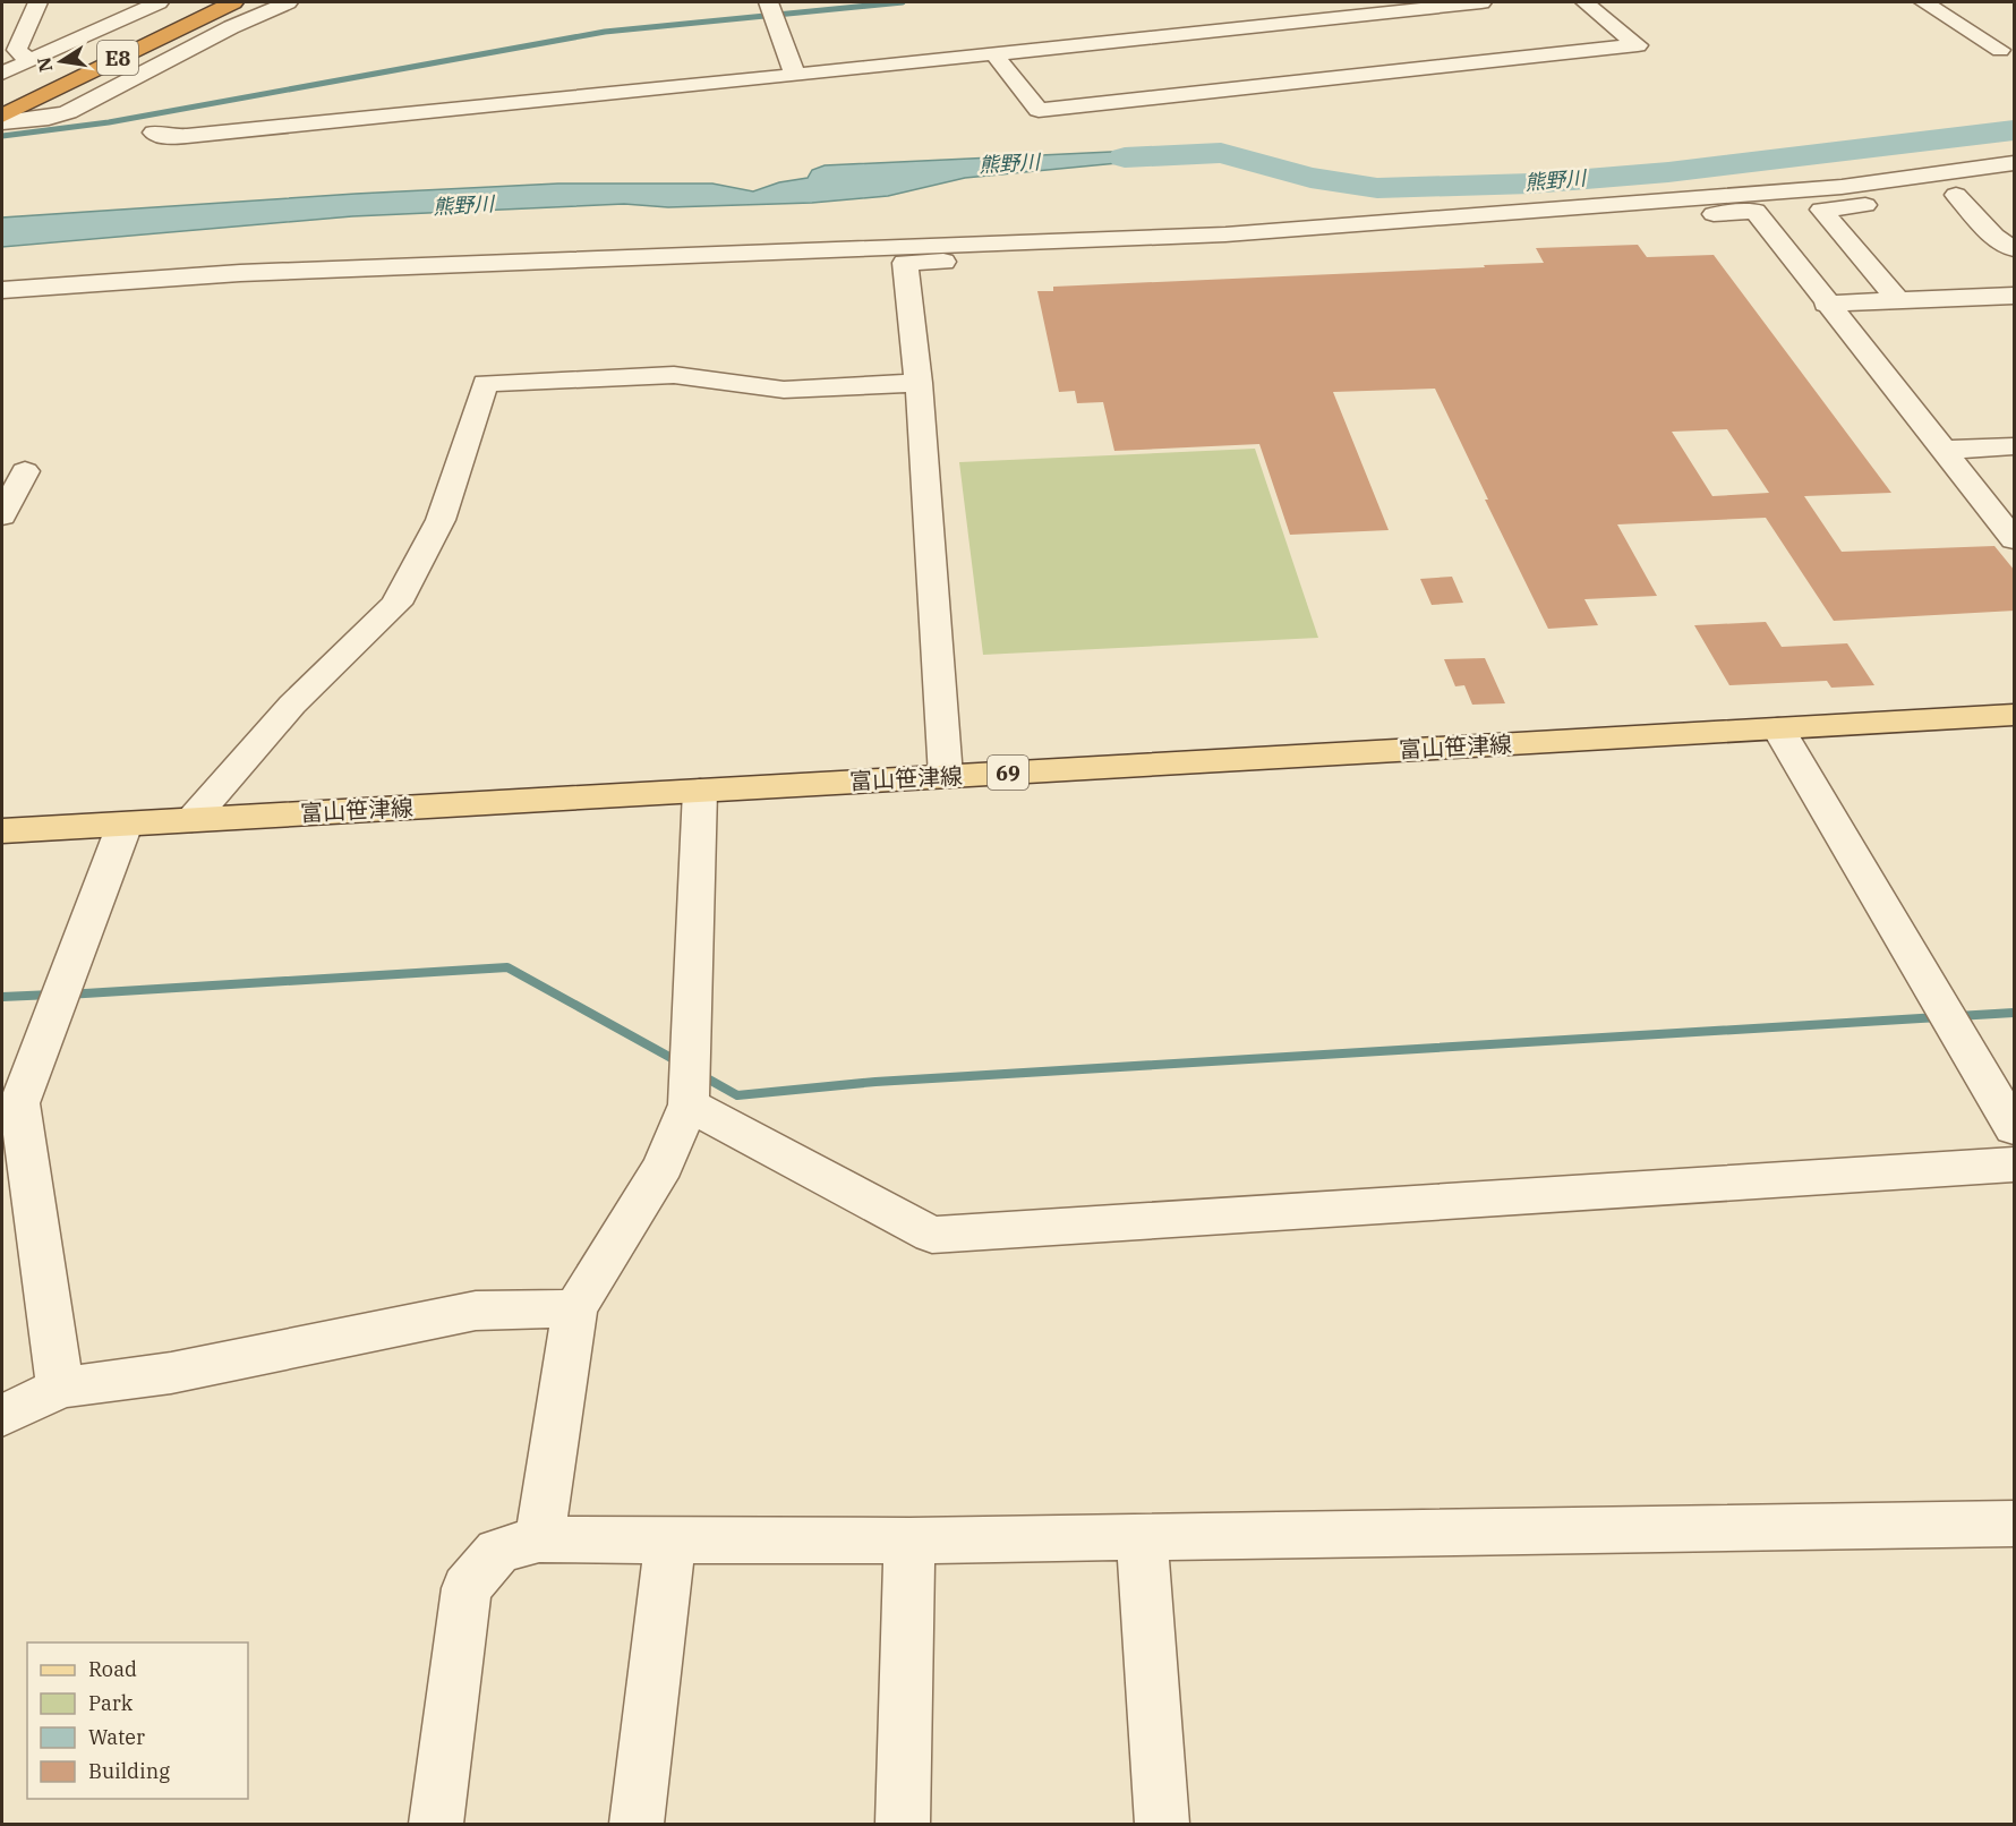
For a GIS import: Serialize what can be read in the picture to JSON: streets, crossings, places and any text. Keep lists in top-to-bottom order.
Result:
{
  "streets": {
    "highway": ["E8"],
    "main road": ["富山笹津線", "69"]
  },
  "water": ["熊野川"],
  "legend": [
    "Road",
    "Park",
    "Water",
    "Building"
  ],
  "north": "left"
}
